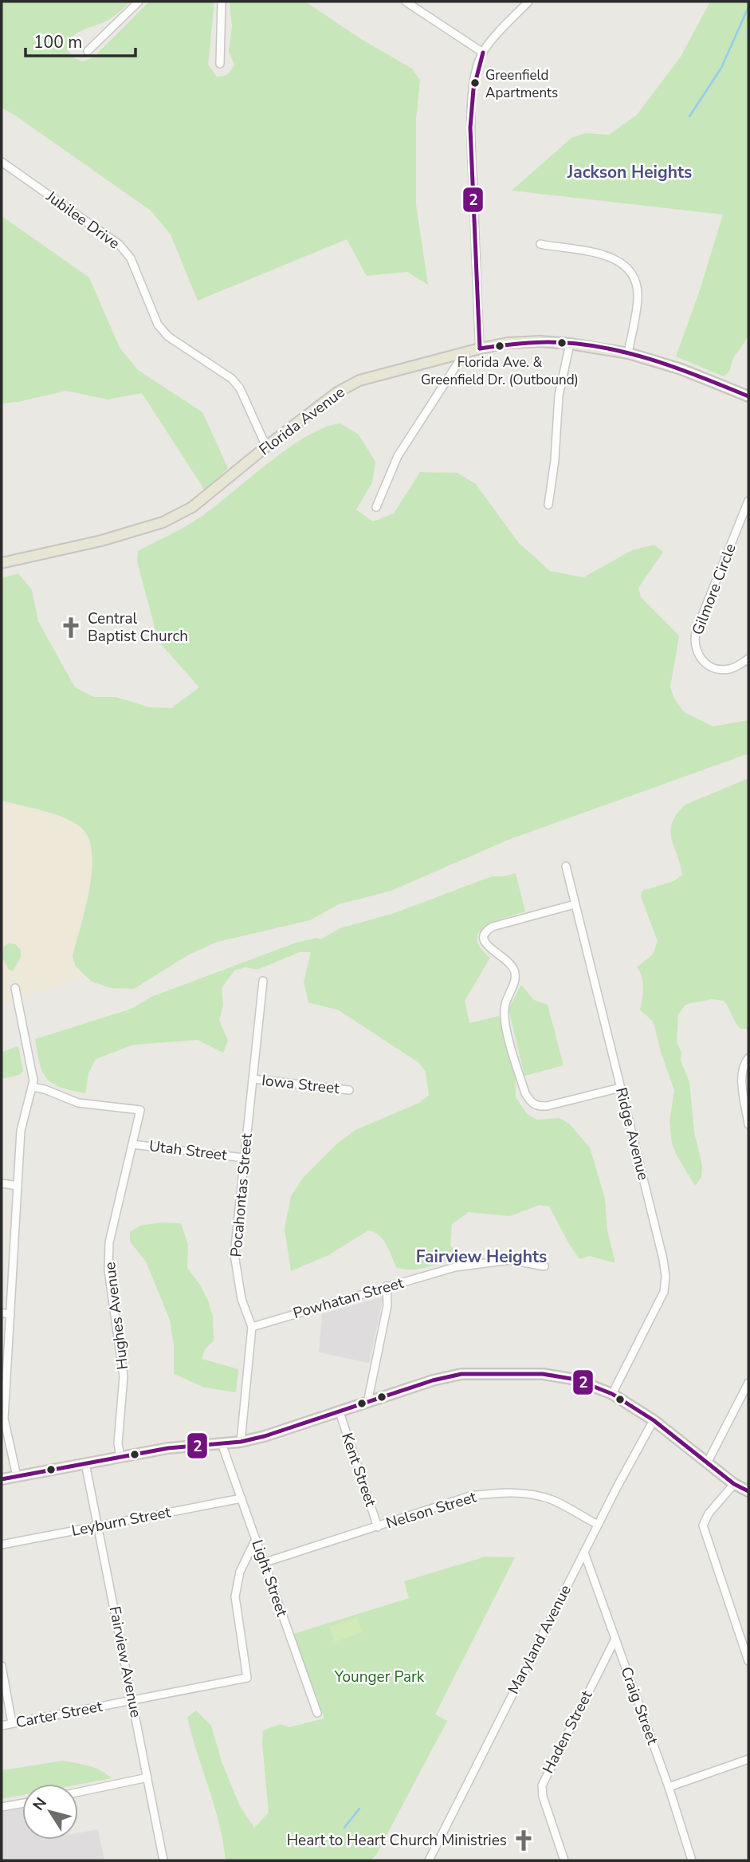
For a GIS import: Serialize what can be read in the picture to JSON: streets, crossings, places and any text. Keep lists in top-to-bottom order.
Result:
{
  "streets": {
    "main road": ["Florida Avenue"],
    "street": [
      "Jubilee Drive",
      "Gilmore Circle",
      "Iowa Street",
      "Ridge Avenue",
      "Utah Street",
      "Pocahontas Street",
      "Powhatan Street",
      "Hughes Avenue",
      "Kent Street",
      "Nelson Street",
      "Leyburn Street",
      "Light Street",
      "Maryland Avenue",
      "Fairview Avenue",
      "Craig Street",
      "Carter Street",
      "Haden Street"
    ]
  },
  "crossings": [
    ["Jubilee Drive", "Florida Avenue"],
    ["Iowa Street", "Pocahontas Street"],
    ["Utah Street", "Pocahontas Street"],
    ["Utah Street", "Hughes Avenue"],
    ["Pocahontas Street", "Powhatan Street"],
    ["Kent Street", "Nelson Street"],
    ["Nelson Street", "Light Street"],
    ["Nelson Street", "Maryland Avenue"],
    ["Leyburn Street", "Light Street"],
    ["Leyburn Street", "Fairview Avenue"],
    ["Light Street", "Carter Street"],
    ["Maryland Avenue", "Craig Street"],
    ["Fairview Avenue", "Carter Street"],
    ["Craig Street", "Haden Street"]
  ],
  "districts": ["Jackson Heights", "Fairview Heights"],
  "parks": ["Younger Park"],
  "places": {
    "other": ["Greenfield Apartments", "Florida Ave. & Greenfield Dr. (Outbound)"],
    "church": ["Central Baptist Church", "Heart to Heart Church Ministries"]
  },
  "lines": ["transit line 2"],
  "scale_bar": "100 m",
  "north": "top left"
}
